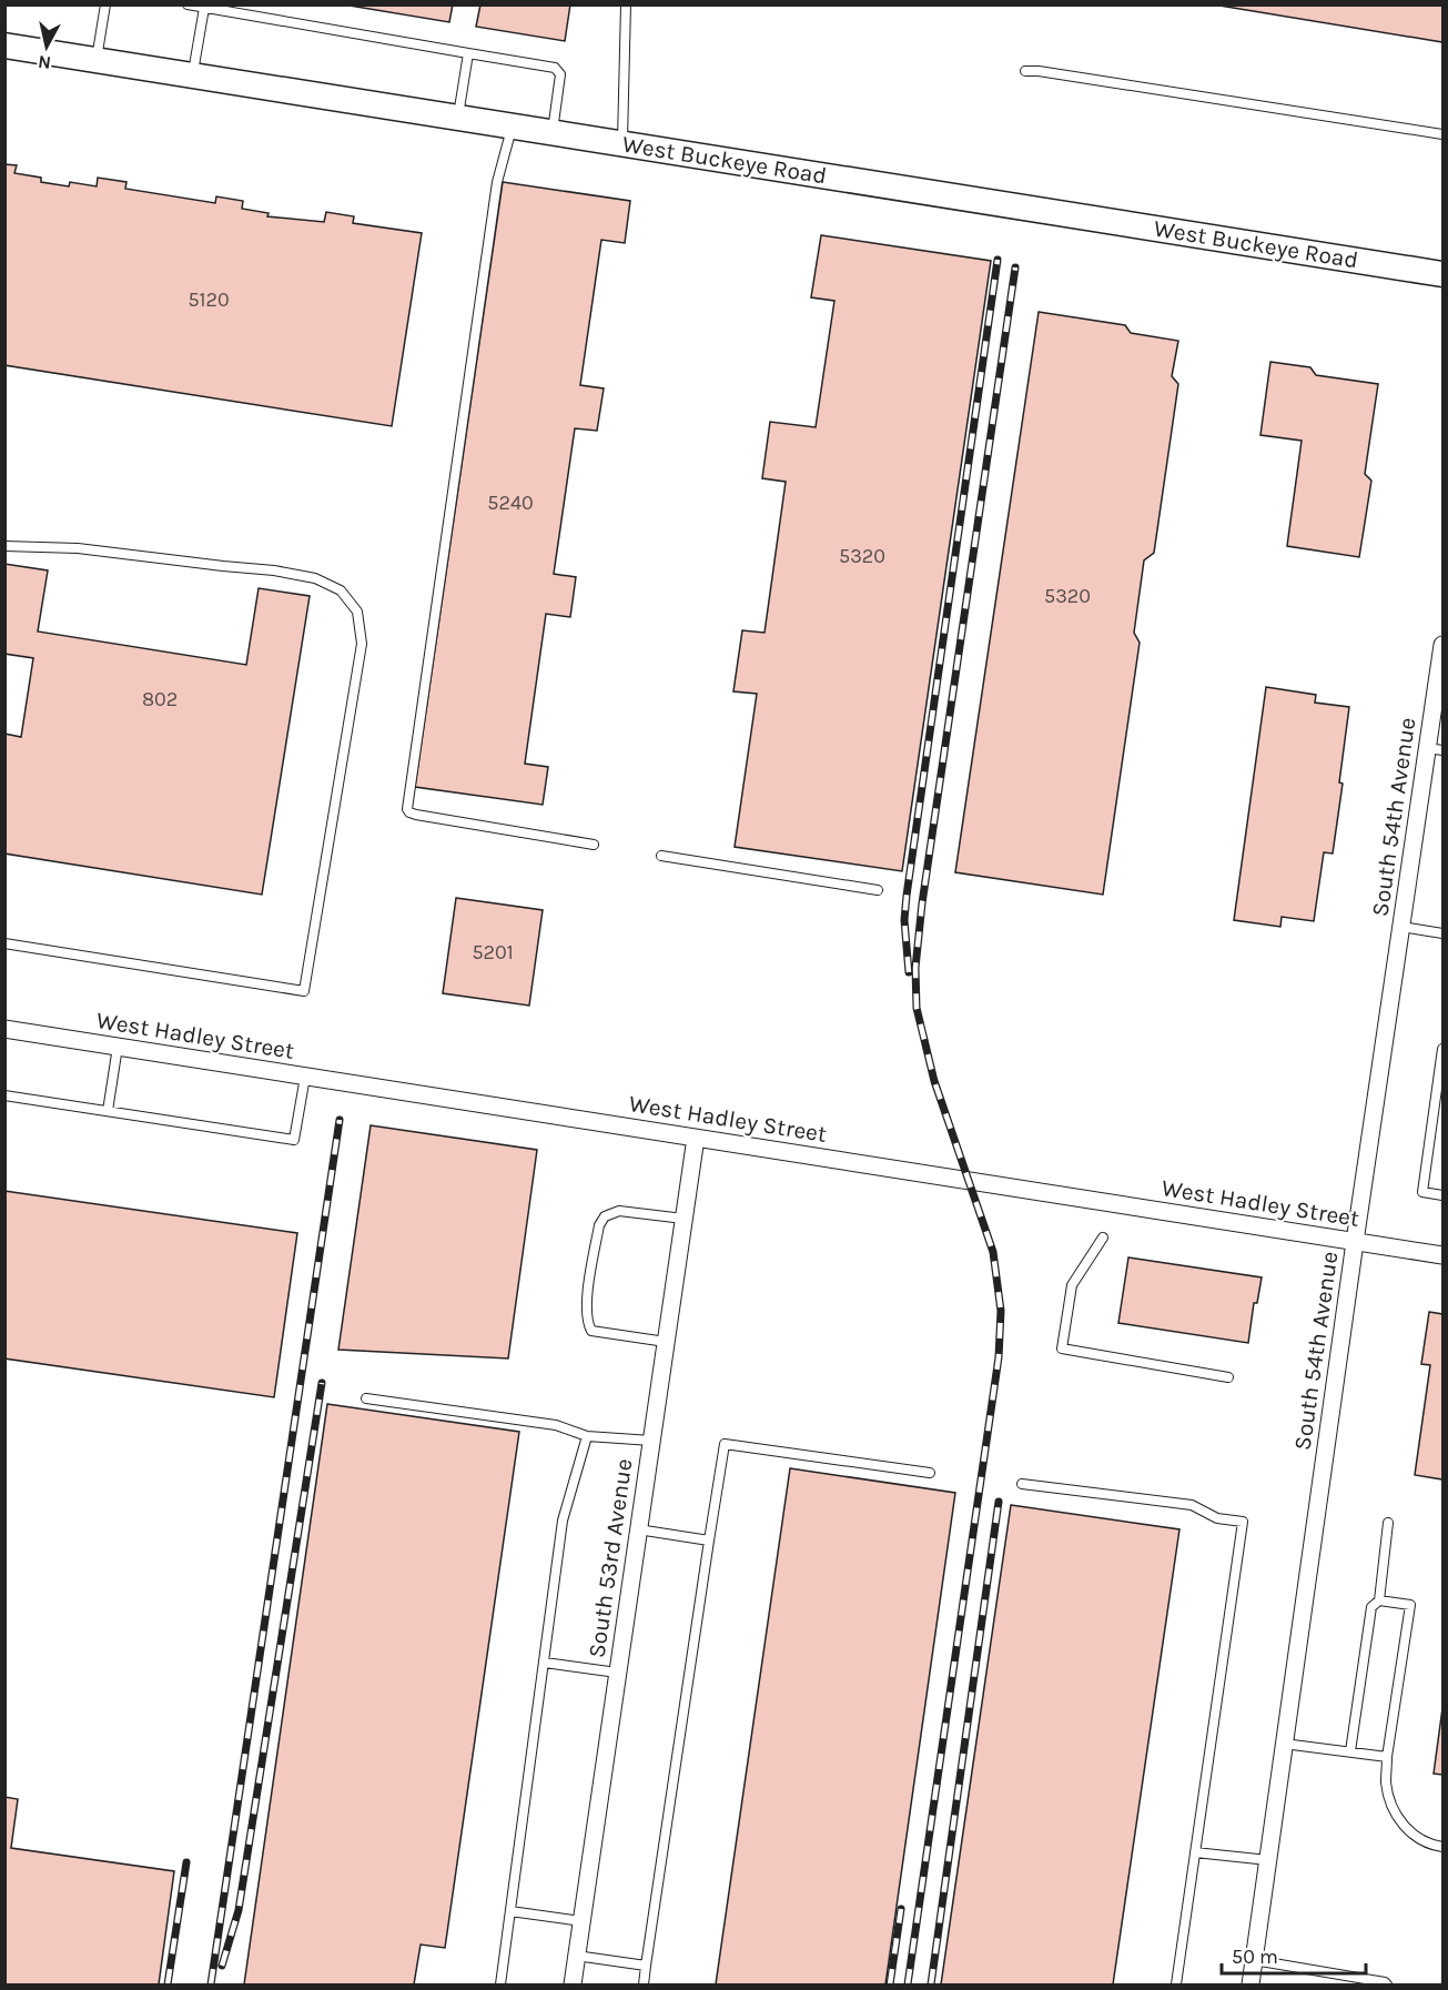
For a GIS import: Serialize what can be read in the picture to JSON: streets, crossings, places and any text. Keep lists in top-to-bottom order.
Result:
{
  "streets": {
    "main road": ["West Buckeye Road"],
    "street": ["South 54th Avenue", "West Hadley Street", "South 53rd Avenue"]
  },
  "crossings": [
    ["South 54th Avenue", "West Hadley Street"],
    ["West Hadley Street", "South 53rd Avenue"]
  ],
  "house_numbers": [
    "5120",
    "5240",
    "5320",
    "5320",
    "802",
    "5201"
  ],
  "scale_bar": "50 m",
  "north": "bottom"
}
